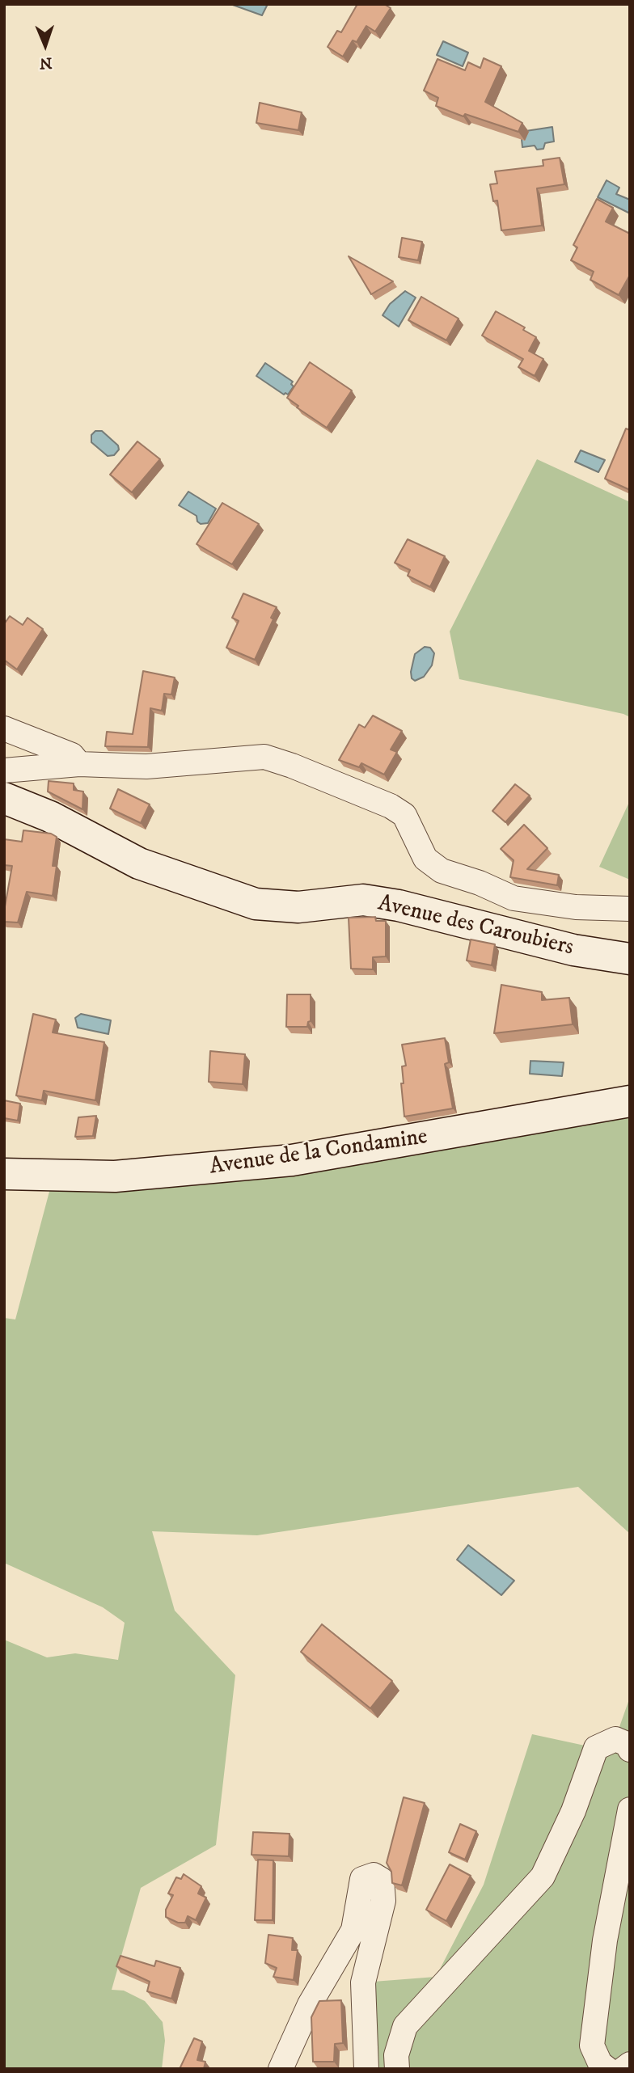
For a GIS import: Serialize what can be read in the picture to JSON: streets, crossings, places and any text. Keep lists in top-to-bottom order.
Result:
{
  "streets": {
    "street": ["Avenue des Caroubiers", "Avenue de la Condamine"]
  },
  "north": "bottom"
}
